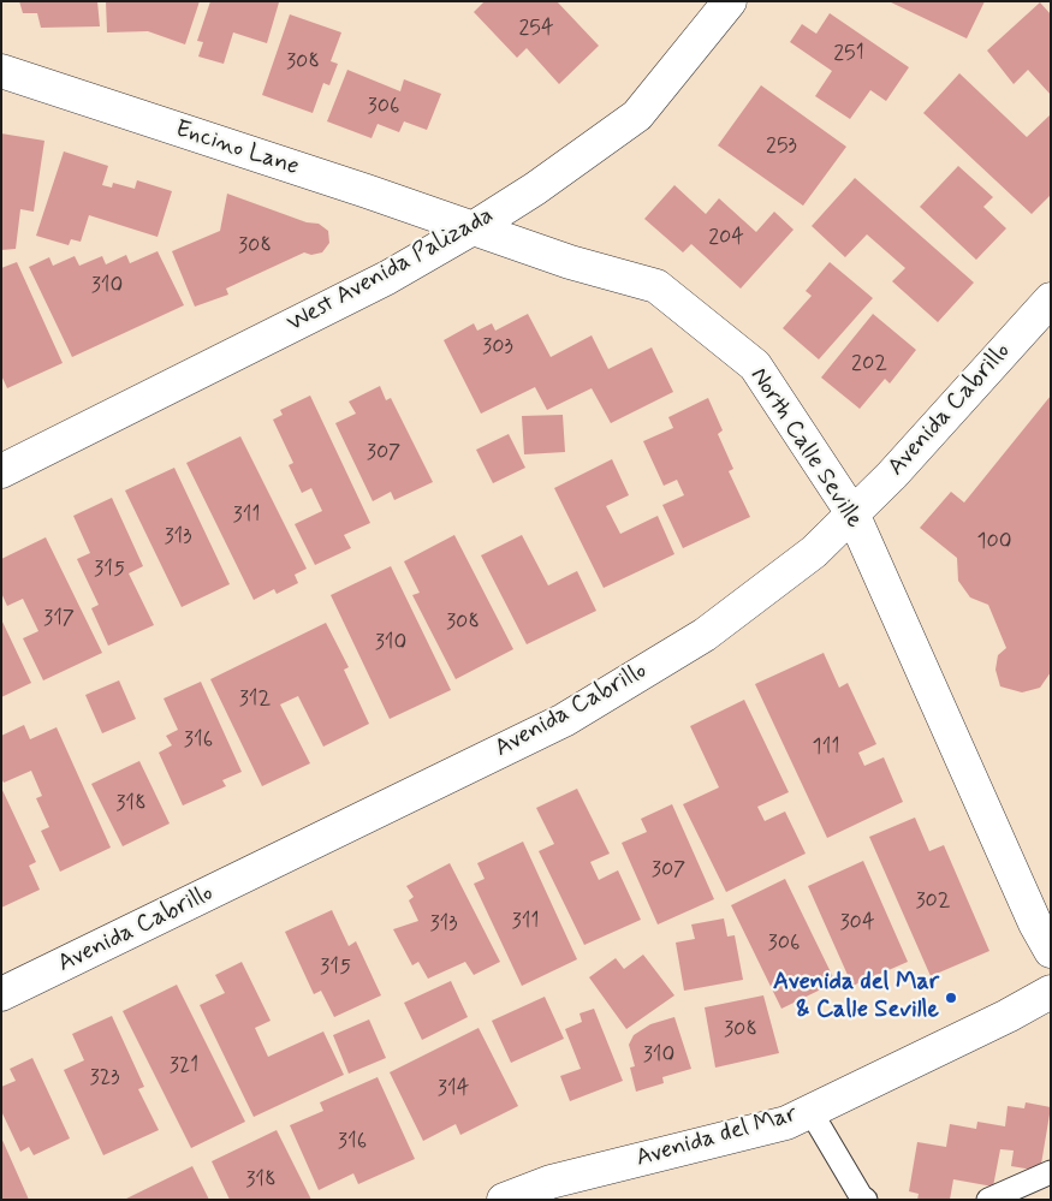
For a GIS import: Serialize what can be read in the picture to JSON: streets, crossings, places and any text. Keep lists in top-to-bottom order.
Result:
{
  "streets": {
    "street": [
      "Encino Lane",
      "West Avenida Palizada",
      "Avenida Cabrillo",
      "North Calle Seville",
      "Avenida del Mar"
    ]
  },
  "crossings": [
    ["Encino Lane", "West Avenida Palizada"],
    ["Encino Lane", "North Calle Seville"],
    ["West Avenida Palizada", "North Calle Seville"],
    ["Avenida Cabrillo", "North Calle Seville"]
  ],
  "places": ["Avenida del Mar & Calle Seville"],
  "house_numbers": [
    "254",
    "251",
    "308",
    "306",
    "253",
    "204",
    "308",
    "310",
    "303",
    "202",
    "307",
    "311",
    "313",
    "100",
    "315",
    "317",
    "308",
    "310",
    "312",
    "316",
    "111",
    "318",
    "307",
    "302",
    "311",
    "304",
    "313",
    "306",
    "315",
    "308",
    "310",
    "321",
    "323",
    "314",
    "316",
    "318"
  ]
}
